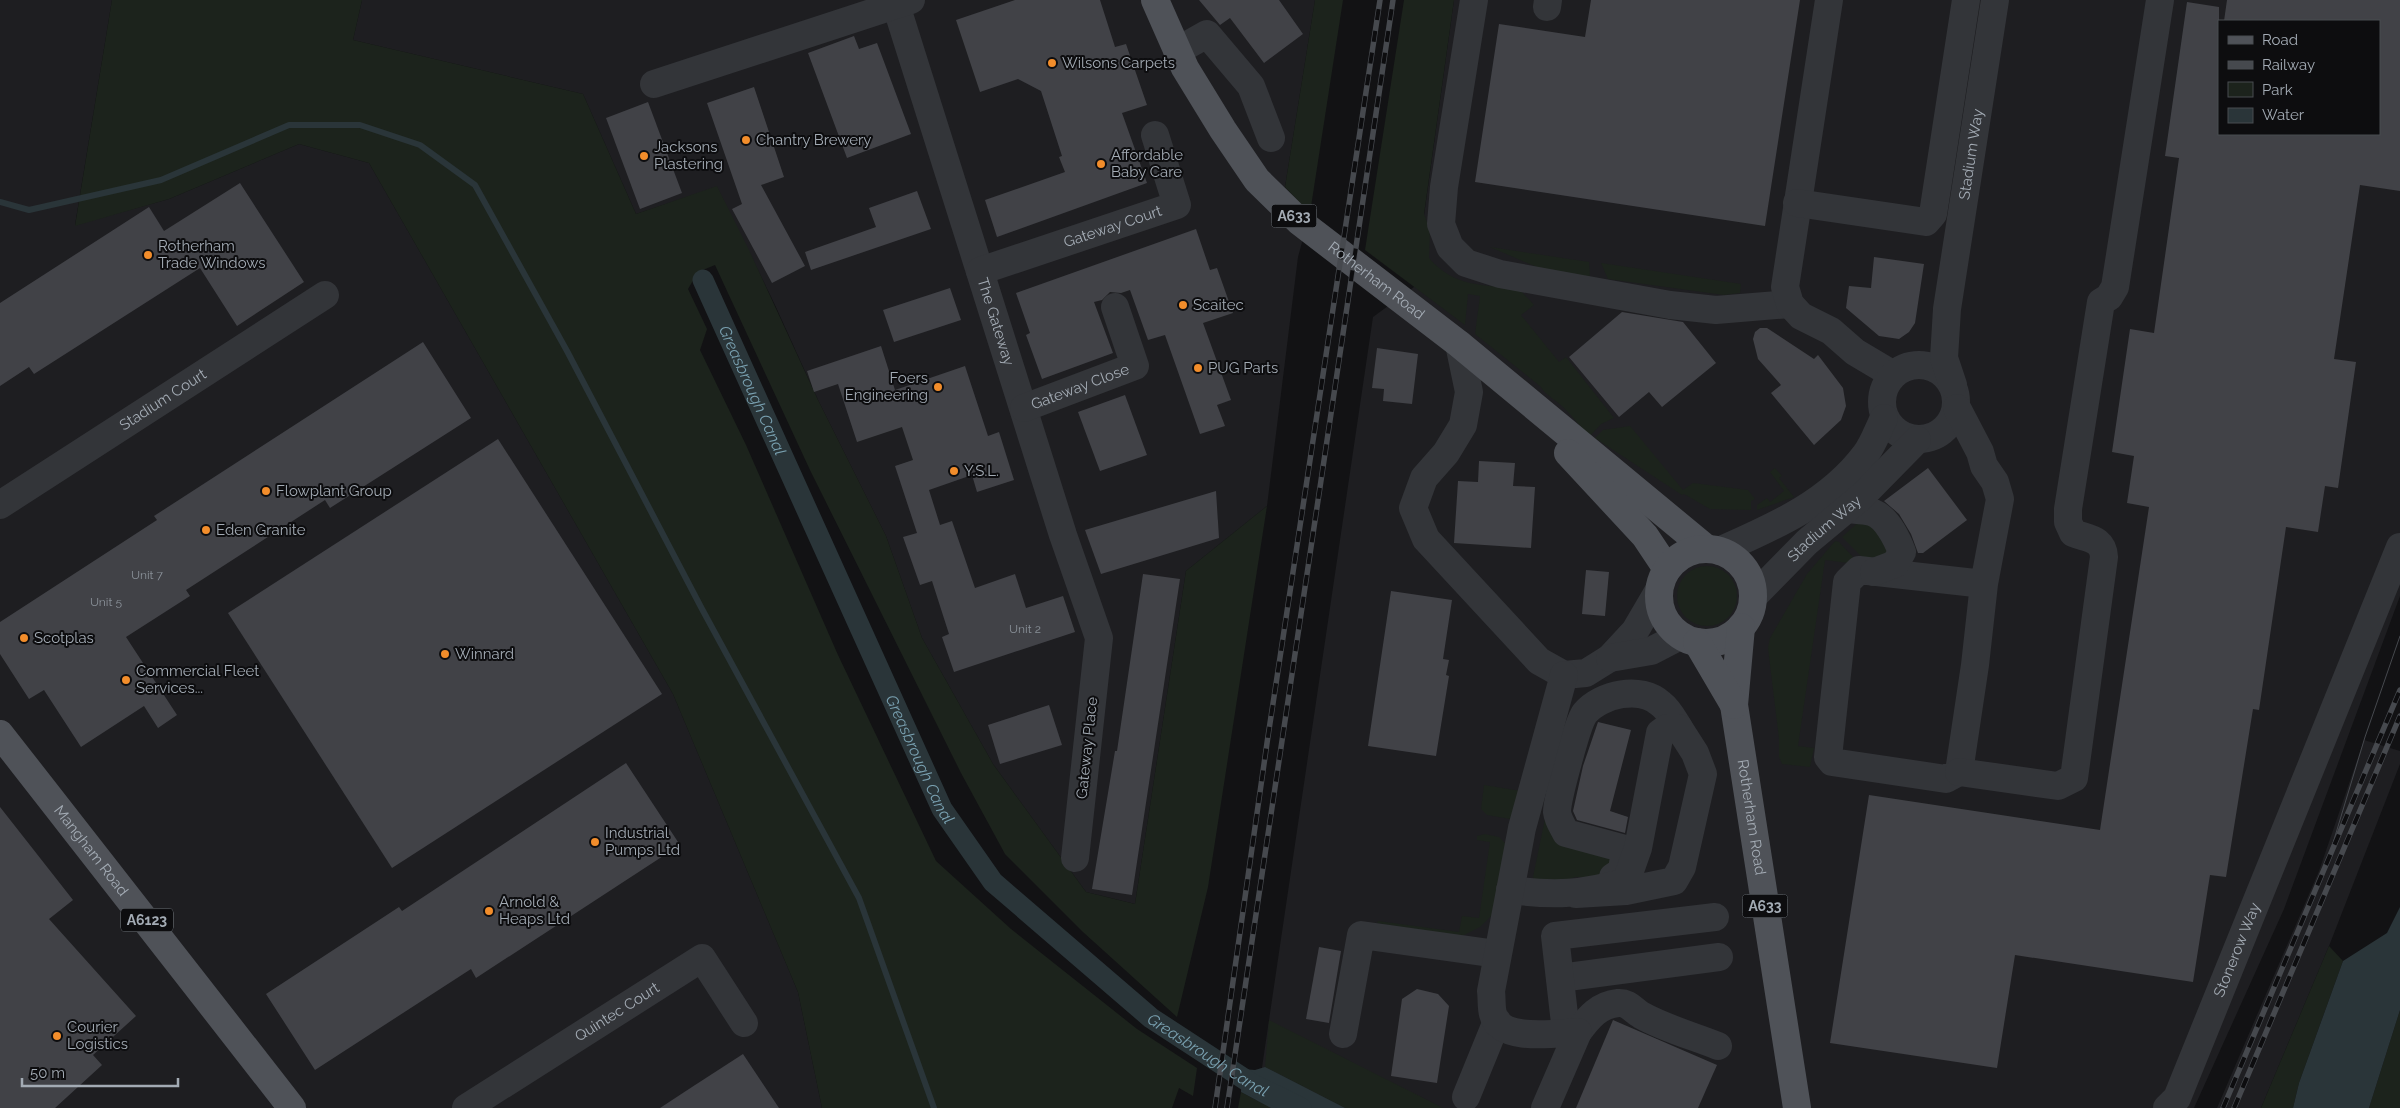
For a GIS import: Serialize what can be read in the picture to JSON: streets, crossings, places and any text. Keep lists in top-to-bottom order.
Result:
{
  "streets": {
    "main road": [
      "A633",
      "Rotherham Road",
      "Mangham Road",
      "A6123"
    ],
    "street": [
      "Stadium Way",
      "Gateway Court",
      "The Gateway",
      "Gateway Close",
      "Stadium Court",
      "Gateway Place",
      "Stonerow Way",
      "Quintec Court"
    ]
  },
  "crossings": [
    ["Stadium Way", "Rotherham Road"],
    ["Gateway Court", "The Gateway"],
    ["The Gateway", "Gateway Close"],
    ["The Gateway", "Gateway Place"]
  ],
  "water": ["Greasbrough Canal"],
  "places": [
    "Wilsons Carpets",
    "Chantry Brewery",
    "Jacksons Plastering",
    "Affordable Baby Care",
    "Rotherham Trade Windows",
    "Scaitec",
    "PUG Parts",
    "Foers Engineering",
    "Y.S.L.",
    "Flowplant Group",
    "Eden Granite",
    "Scotplas",
    "Winnard",
    "Commercial Fleet Services...",
    "Industrial Pumps Ltd",
    "Arnold & Heaps Ltd",
    "Courier Logistics"
  ],
  "house_numbers": ["Unit 7", "Unit 5", "Unit 2"],
  "legend": [
    "Road",
    "Railway",
    "Park",
    "Water"
  ],
  "scale_bar": "50 m"
}
